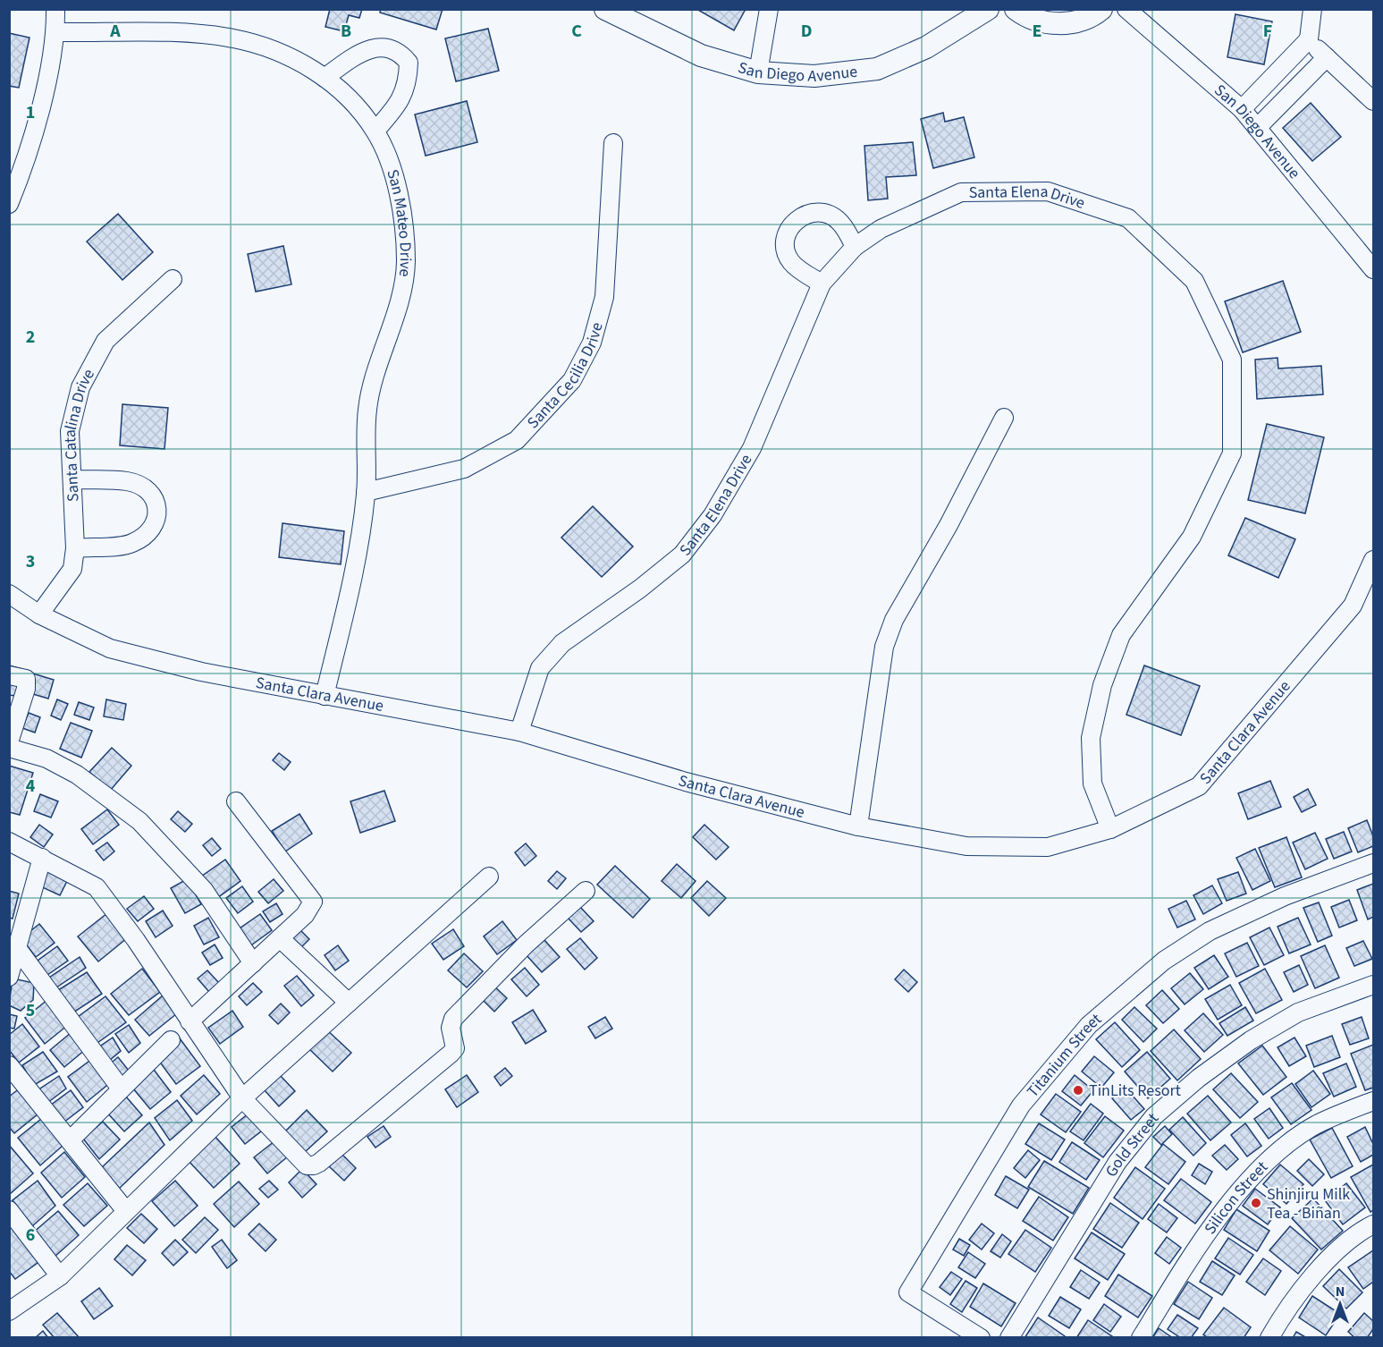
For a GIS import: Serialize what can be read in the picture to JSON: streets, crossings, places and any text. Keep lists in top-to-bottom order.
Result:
{
  "streets": {
    "street": [
      "San Diego Avenue",
      "Santa Elena Drive",
      "San Mateo Drive",
      "Santa Cecilia Drive",
      "Santa Catalina Drive",
      "Santa Clara Avenue",
      "Titanium Street",
      "Gold Street",
      "Silicon Street"
    ]
  },
  "crossings": [
    ["Santa Elena Drive", "Santa Clara Avenue"],
    ["San Mateo Drive", "Santa Cecilia Drive"],
    ["San Mateo Drive", "Santa Clara Avenue"],
    ["Santa Catalina Drive", "Santa Clara Avenue"]
  ],
  "places": ["TinLits Resort", "Shinjiru Milk Tea - Biñan"],
  "north": "top",
  "grid": {
    "columns": [
      "A",
      "B",
      "C",
      "D",
      "E",
      "F"
    ],
    "rows": [
      "1",
      "2",
      "3",
      "4",
      "5",
      "6"
    ]
  }
}
